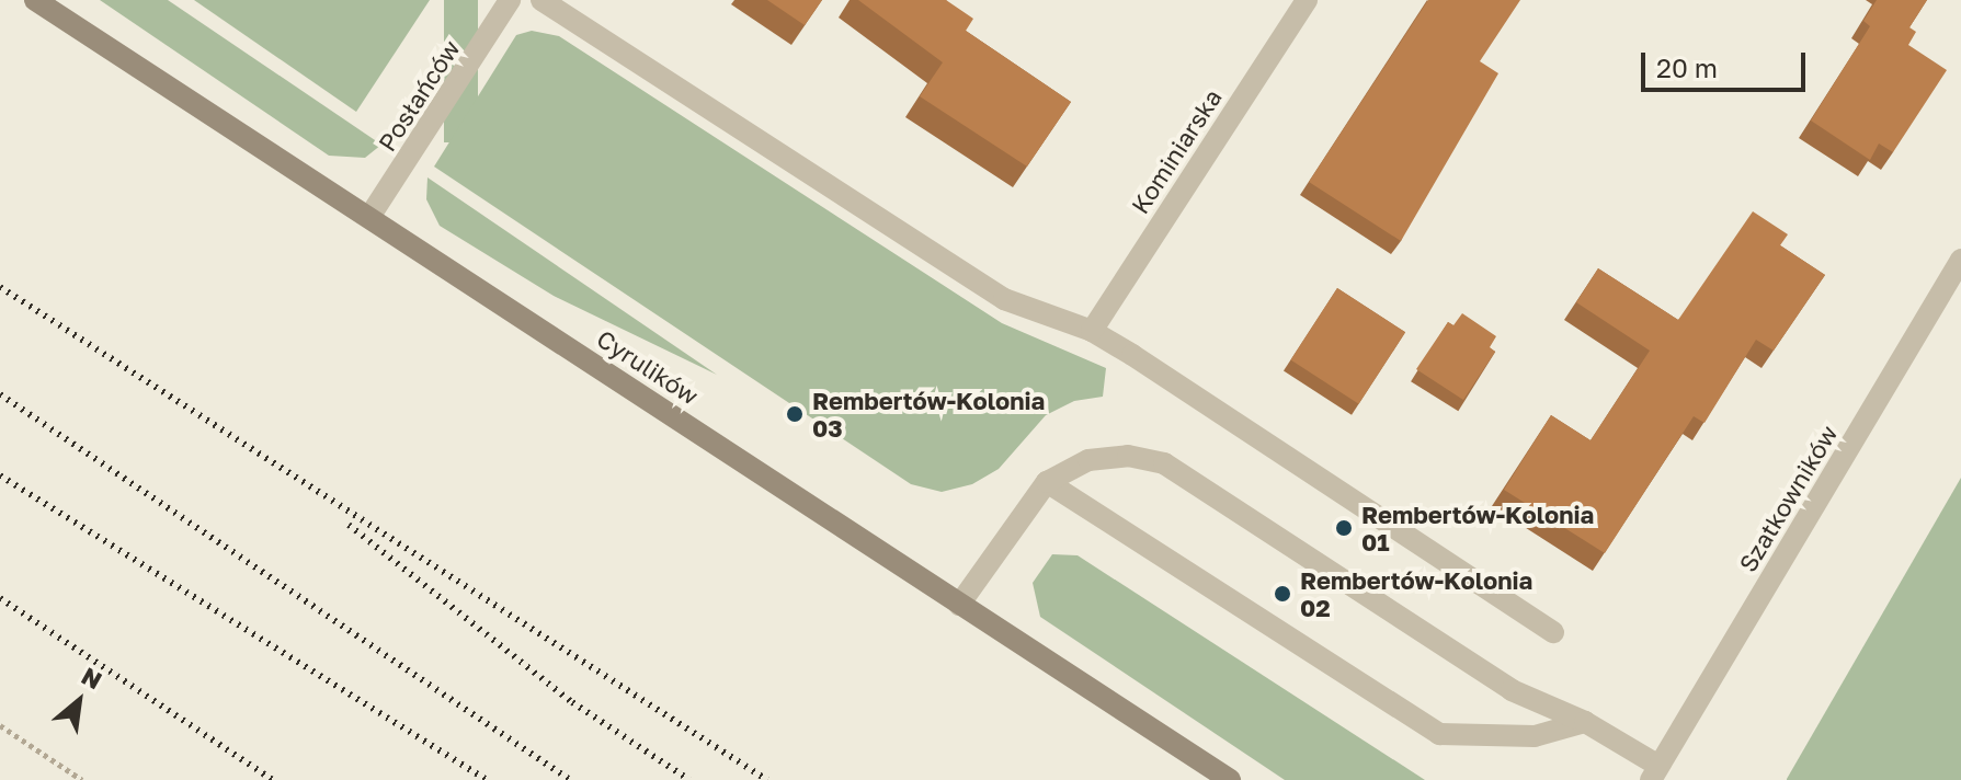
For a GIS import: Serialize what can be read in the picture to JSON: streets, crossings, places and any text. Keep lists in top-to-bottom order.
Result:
{
  "streets": {
    "main road": ["Cyrulików"],
    "street": ["Posłańców", "Kominiarska", "Szatkowników"]
  },
  "crossings": [
    ["Posłańców", "Cyrulików"]
  ],
  "places": ["Rembertów-Kolonia 03", "Rembertów-Kolonia 01", "Rembertów-Kolonia 02"],
  "scale_bar": "20 m",
  "north": "top right"
}
